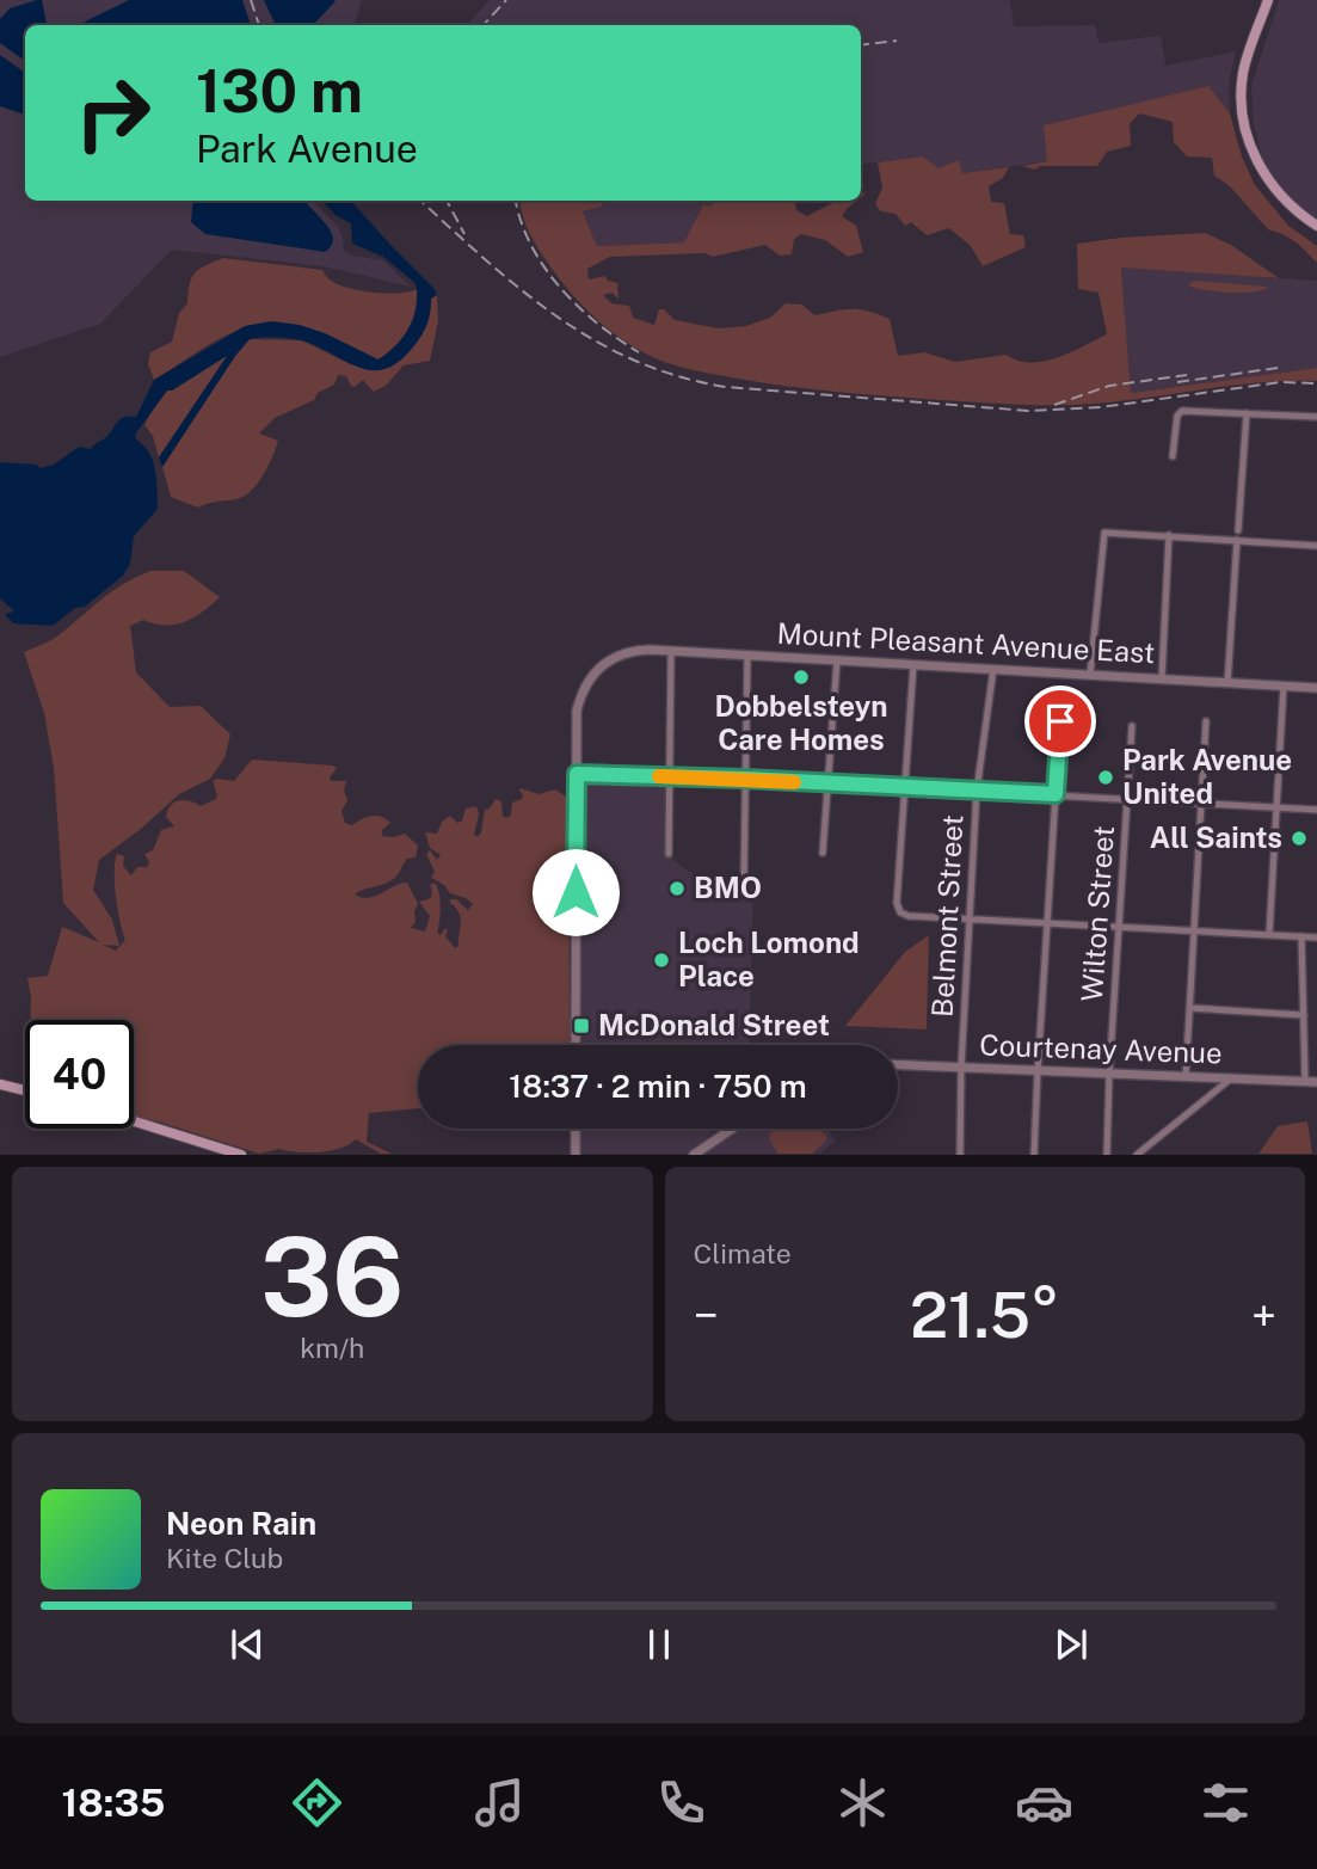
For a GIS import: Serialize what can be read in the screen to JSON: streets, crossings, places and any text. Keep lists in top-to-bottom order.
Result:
{
  "streets": {
    "street": [
      "Mount Pleasant Avenue East",
      "Wilton Street",
      "Belmont Street",
      "Courtenay Avenue"
    ]
  },
  "crossings": [
    ["Mount Pleasant Avenue East", "Belmont Street"],
    ["Wilton Street", "Courtenay Avenue"],
    ["Belmont Street", "Courtenay Avenue"]
  ],
  "places": {
    "other": [
      "Dobbelsteyn Care Homes",
      "Park Avenue United",
      "All Saints",
      "BMO",
      "Loch Lomond Place"
    ],
    "transit": ["McDonald Street"]
  },
  "page": {
    "turn": ["130 m", "Park Avenue"],
    "limit": "40",
    "trip": "18:37 · 2 min · 750 m",
    "tile": [
      ["36", "km/h"],
      "Climate"
    ],
    "heat": ["−", "21.5°", "+"],
    "song": ["Neon Rain", "Kite Club"],
    "tabs": "18:35"
  }
}
